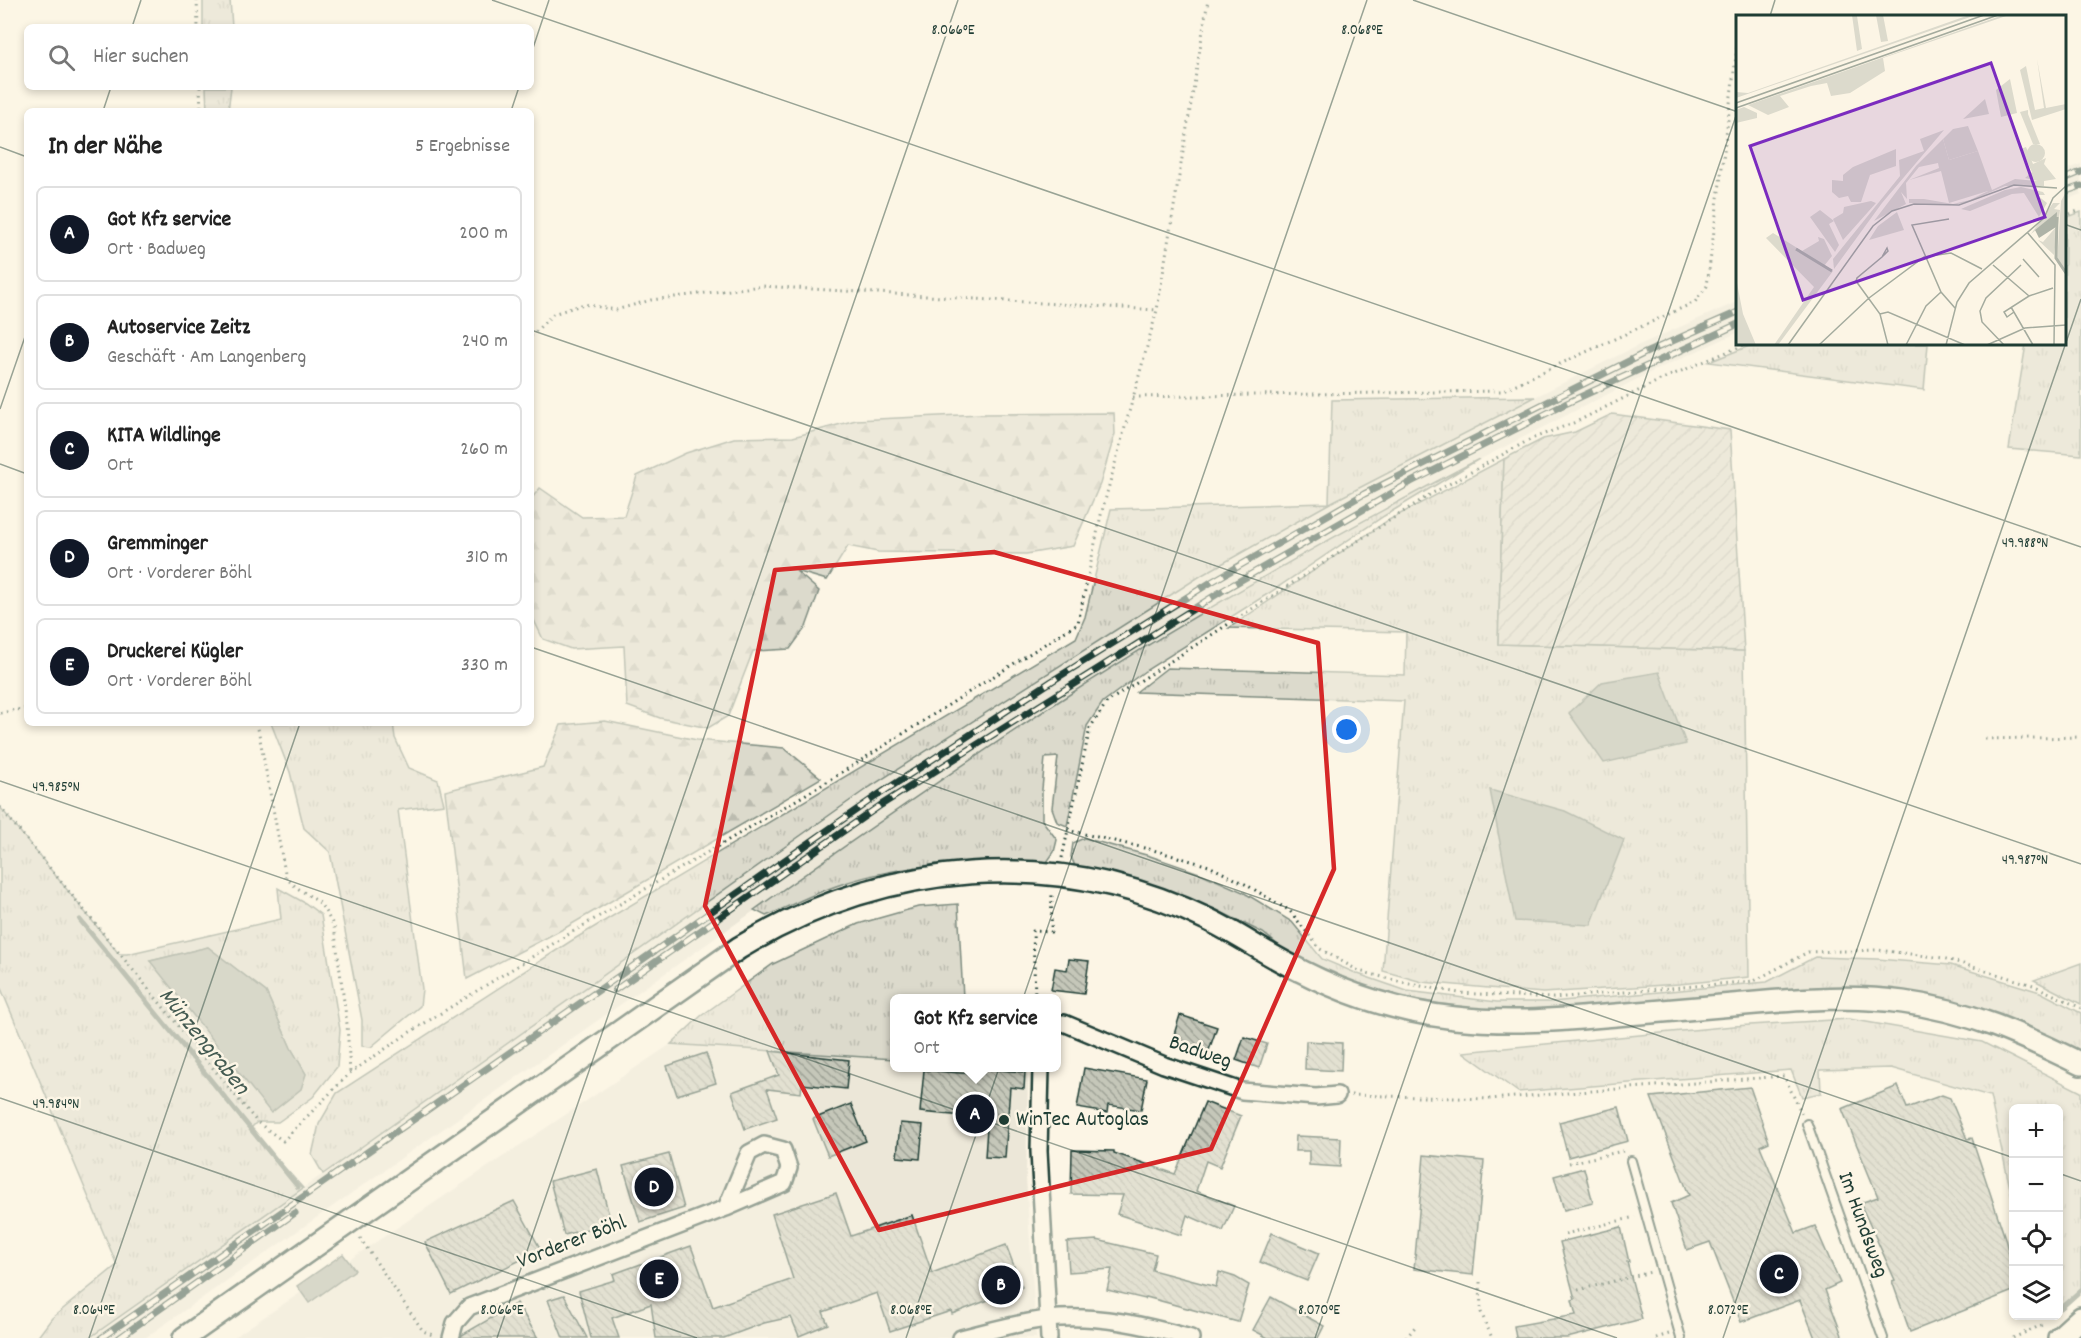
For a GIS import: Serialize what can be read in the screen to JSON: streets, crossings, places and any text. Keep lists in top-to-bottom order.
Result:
{
  "streets": {
    "street": ["Badweg", "Vorderer Böhl"],
    "lane": ["Im Hundsweg"]
  },
  "water": ["Münzengraben"],
  "places": ["WinTec Autoglas"],
  "page": {
    "search": "Hier suchen",
    "heading": ["In der Nähe", "5 Ergebnisse"],
    "list": [
      {
        "mark": "A",
        "name": "Got Kfz service",
        "note": "Ort · Badweg",
        "value": "200 m"
      },
      {
        "mark": "B",
        "name": "Autoservice Zeitz",
        "note": "Geschäft · Am Langenberg",
        "value": "240 m"
      },
      {
        "mark": "C",
        "name": "KITA Wildlinge",
        "note": "Ort",
        "value": "260 m"
      },
      {
        "mark": "D",
        "name": "Gremminger",
        "note": "Ort · Vorderer Böhl",
        "value": "310 m"
      },
      {
        "mark": "E",
        "name": "Druckerei Kügler",
        "note": "Ort · Vorderer Böhl",
        "value": "330 m"
      }
    ],
    "popup": ["Got Kfz service", "Ort"],
    "pins": [
      "A",
      "D",
      "C",
      "E",
      "B"
    ],
    "map_buttons": ["+", "−"]
  },
  "coordinates": [
    "8.068°E",
    "8.066°E",
    "49.988°N",
    "49.985°N",
    "49.987°N",
    "49.984°N",
    "8.064°E",
    "8.070°E",
    "8.072°E"
  ]
}
